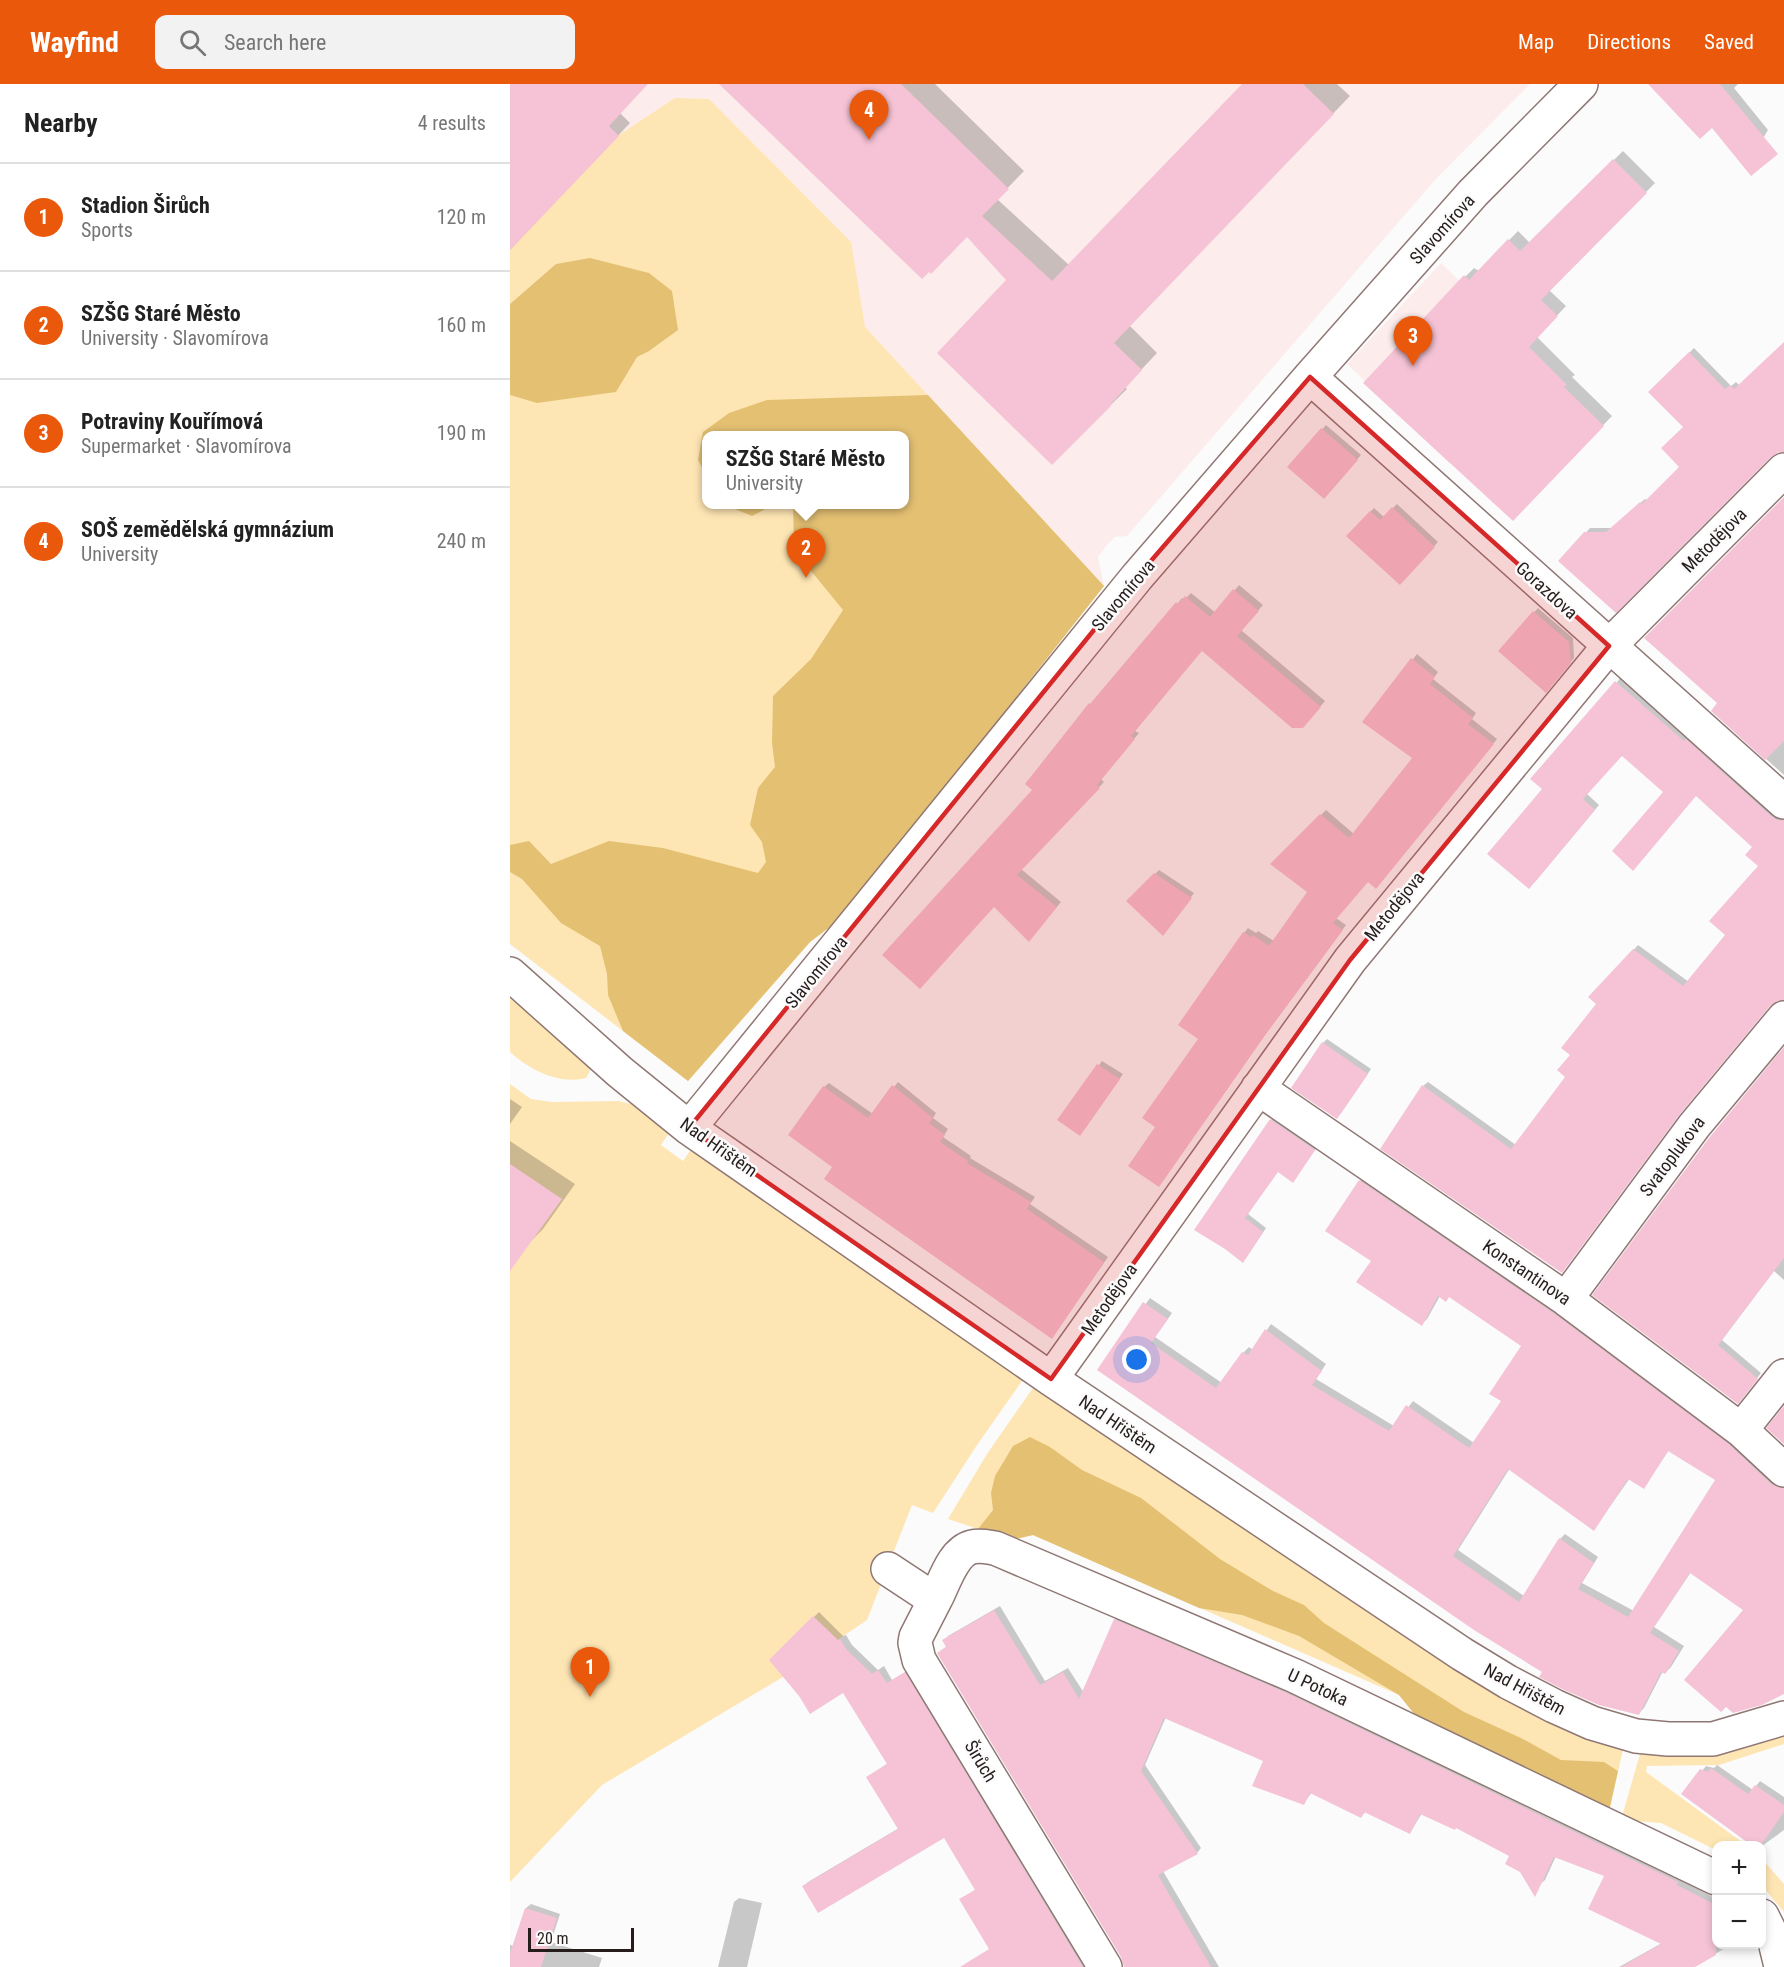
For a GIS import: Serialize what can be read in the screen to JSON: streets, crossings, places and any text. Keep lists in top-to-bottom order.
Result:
{
  "streets": {
    "street": [
      "Slavomírova",
      "Metodějova",
      "Gorazdova",
      "Nad Hřištěm",
      "Svatoplukova",
      "Konstantinova",
      "U Potoka",
      "Širůch"
    ]
  },
  "crossings": [
    ["Slavomírova", "Gorazdova"],
    ["Slavomírova", "Nad Hřištěm"],
    ["Metodějova", "Gorazdova"],
    ["Metodějova", "Nad Hřištěm"],
    ["Metodějova", "Konstantinova"],
    ["Svatoplukova", "Konstantinova"],
    ["U Potoka", "Širůch"]
  ],
  "scale_bar": "20 m",
  "page": {
    "header": "Wayfind",
    "search": "Search here",
    "nav": ["Map", "Directions", "Saved"],
    "heading": ["Nearby", "4 results"],
    "pins": [
      "4",
      "3",
      "2",
      "1"
    ],
    "list": [
      {
        "mark": "1",
        "name": "Stadion Širůch",
        "note": "Sports",
        "value": "120 m"
      },
      {
        "mark": "2",
        "name": "SZŠG Staré Město",
        "note": "University · Slavomírova",
        "value": "160 m"
      },
      {
        "mark": "3",
        "name": "Potraviny Kouřímová",
        "note": "Supermarket · Slavomírova",
        "value": "190 m"
      },
      {
        "mark": "4",
        "name": "SOŠ zemědělská gymnázium",
        "note": "University",
        "value": "240 m"
      }
    ],
    "popup": ["SZŠG Staré Město", "University"],
    "map_buttons": ["+", "−"],
    "scale": "20 m"
  }
}
